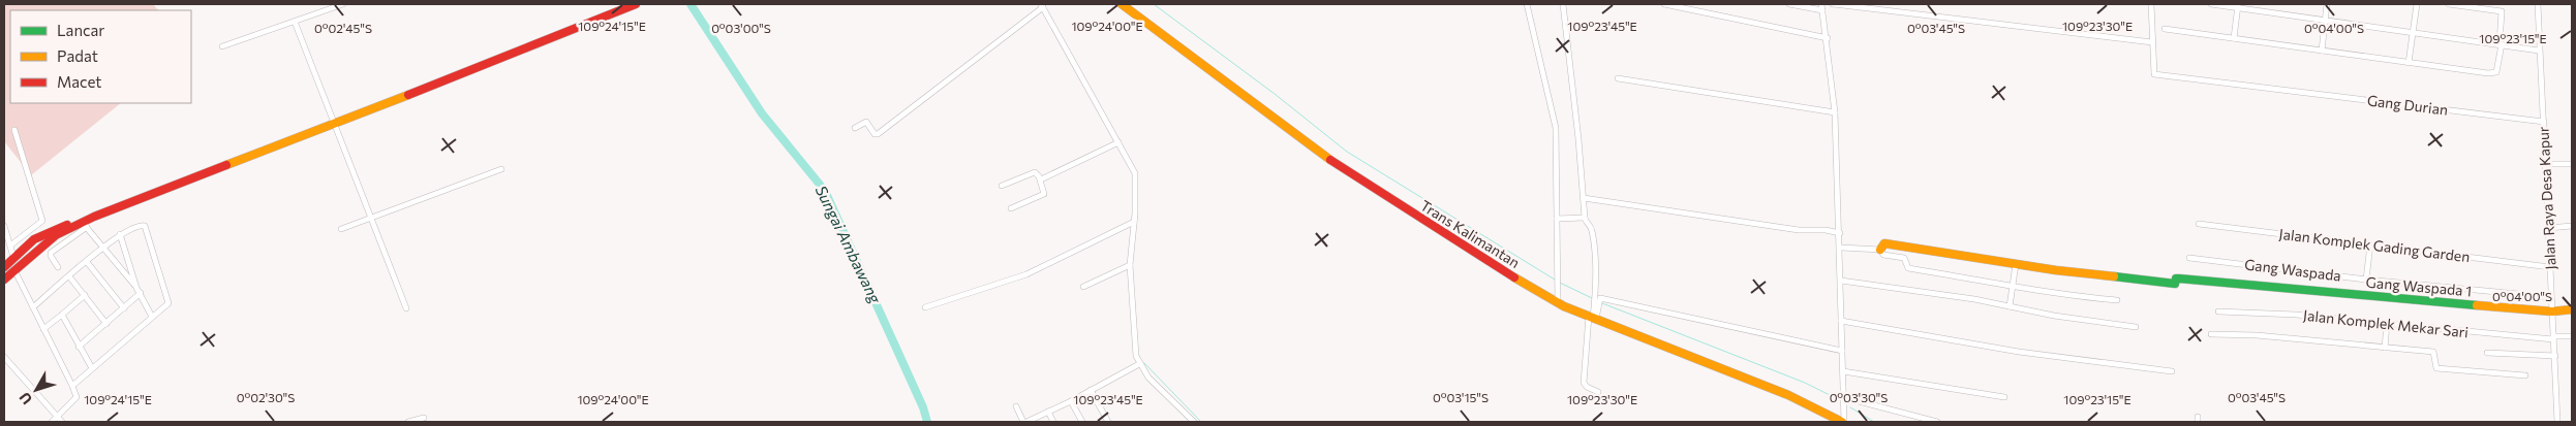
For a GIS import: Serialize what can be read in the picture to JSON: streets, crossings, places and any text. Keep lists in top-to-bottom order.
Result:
{
  "streets": {
    "main road": ["Trans Kalimantan", "Gang Waspada 1"],
    "street": [
      "Gang Durian",
      "Jalan Raya Desa Kapur",
      "Jalan Komplek Gading Garden",
      "Gang Waspada",
      "Jalan Komplek Mekar Sari"
    ]
  },
  "crossings": [
    ["Gang Durian", "Jalan Raya Desa Kapur"],
    ["Jalan Raya Desa Kapur", "Jalan Komplek Gading Garden"],
    ["Jalan Raya Desa Kapur", "Gang Waspada"],
    ["Jalan Raya Desa Kapur", "Gang Waspada 1"],
    ["Jalan Raya Desa Kapur", "Jalan Komplek Mekar Sari"]
  ],
  "water": ["Sungai Ambawang"],
  "legend": ["Lancar", "Padat", "Macet"],
  "north": "bottom left",
  "coordinates": [
    "109°24'15\"E",
    "109°24'00\"E",
    "109°23'45\"E",
    "109°23'30\"E",
    "0°02'45\"S",
    "0°03'00\"S",
    "0°04'00\"S",
    "0°03'45\"S",
    "109°23'15\"E",
    "0°02'30\"S",
    "0°03'15\"S",
    "0°03'30\"S"
  ]
}
